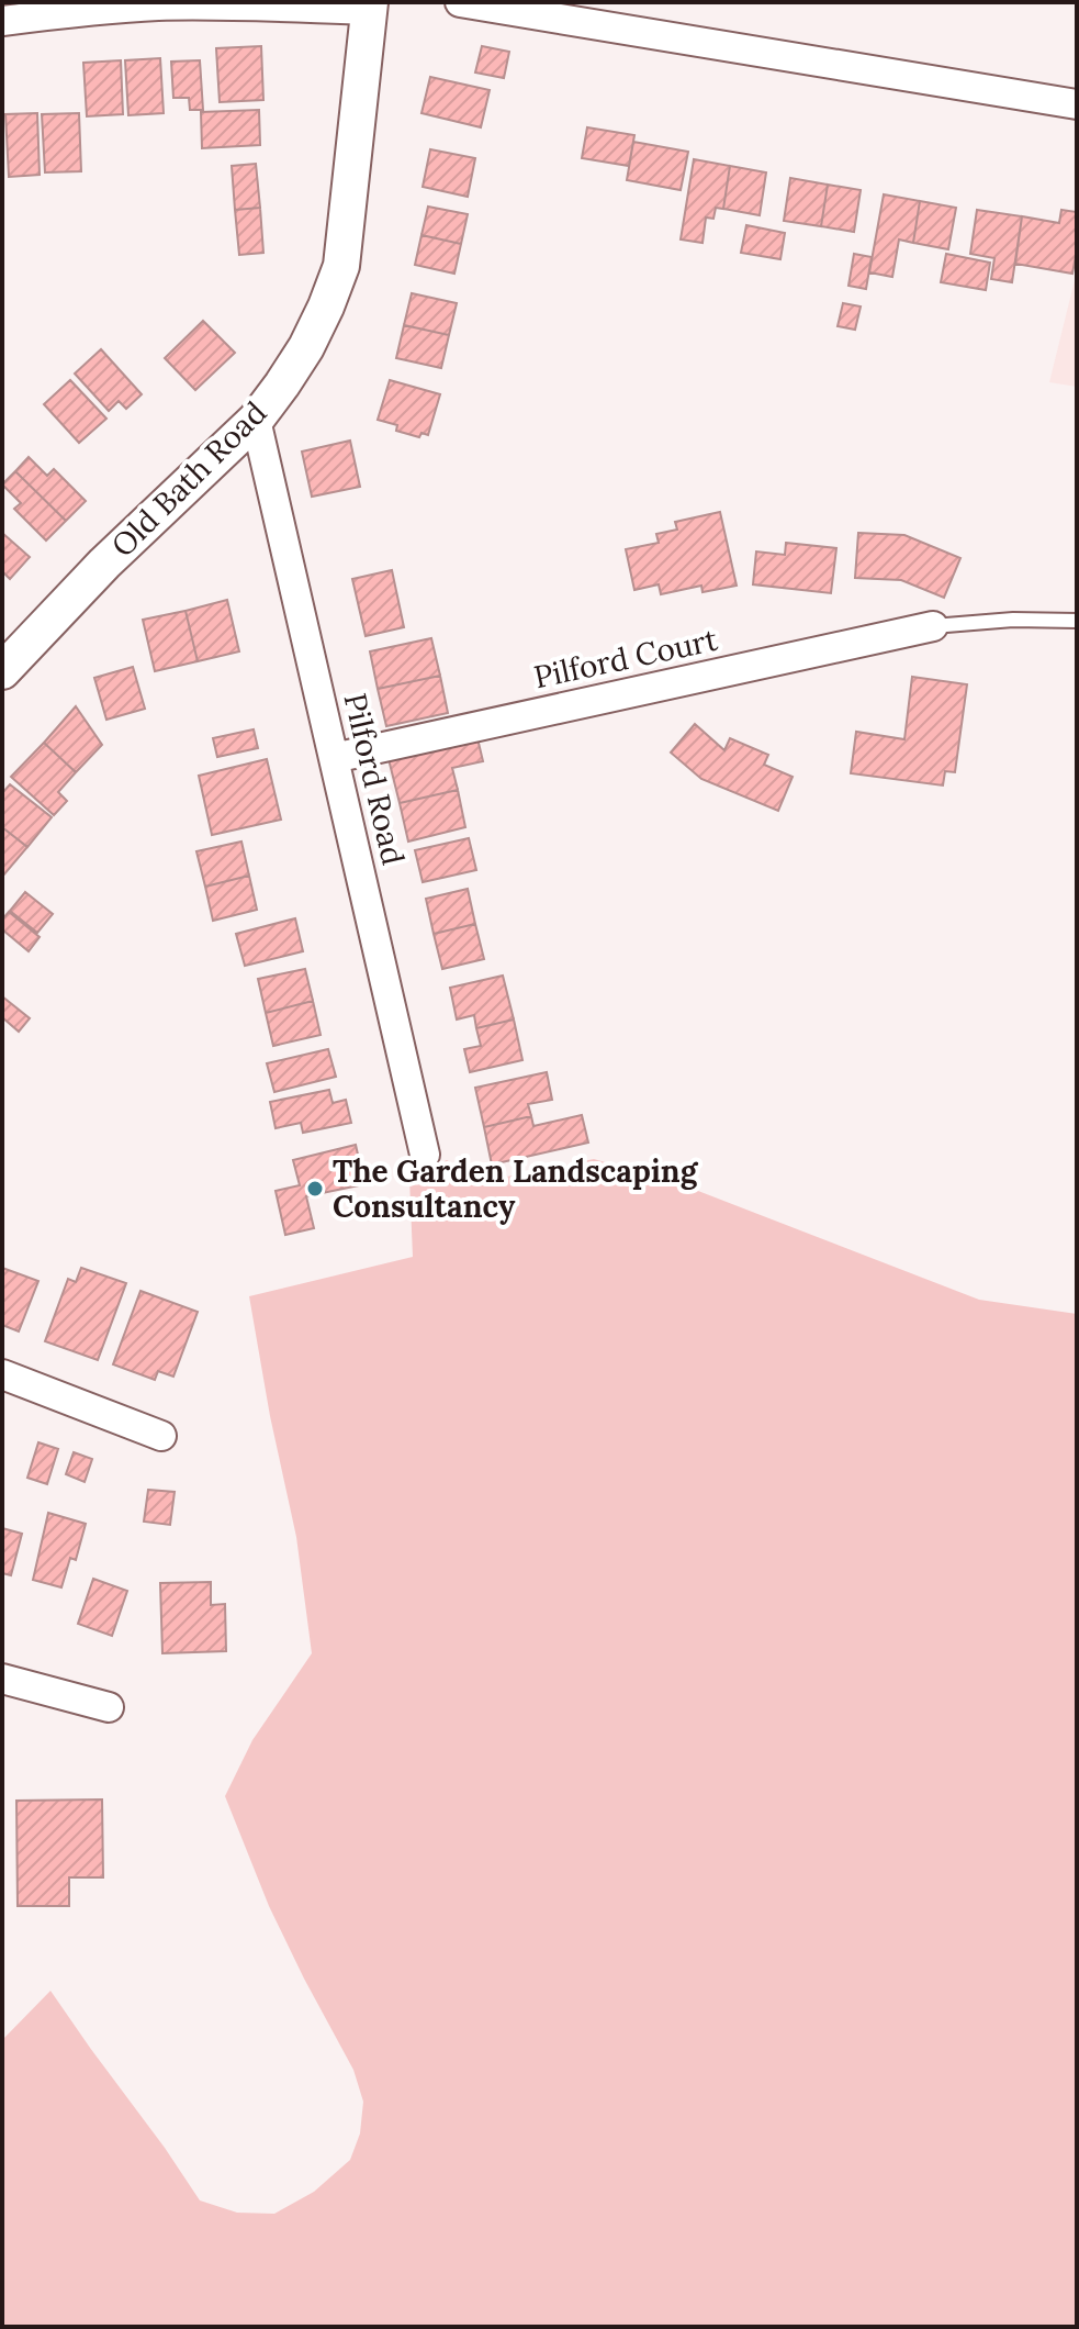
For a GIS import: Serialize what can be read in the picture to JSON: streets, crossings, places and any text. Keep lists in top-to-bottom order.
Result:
{
  "streets": {
    "street": ["Old Bath Road", "Pilford Court", "Pilford Road"]
  },
  "crossings": [
    ["Old Bath Road", "Pilford Road"],
    ["Pilford Court", "Pilford Road"]
  ],
  "places": ["The Garden Landscaping Consultancy"]
}
